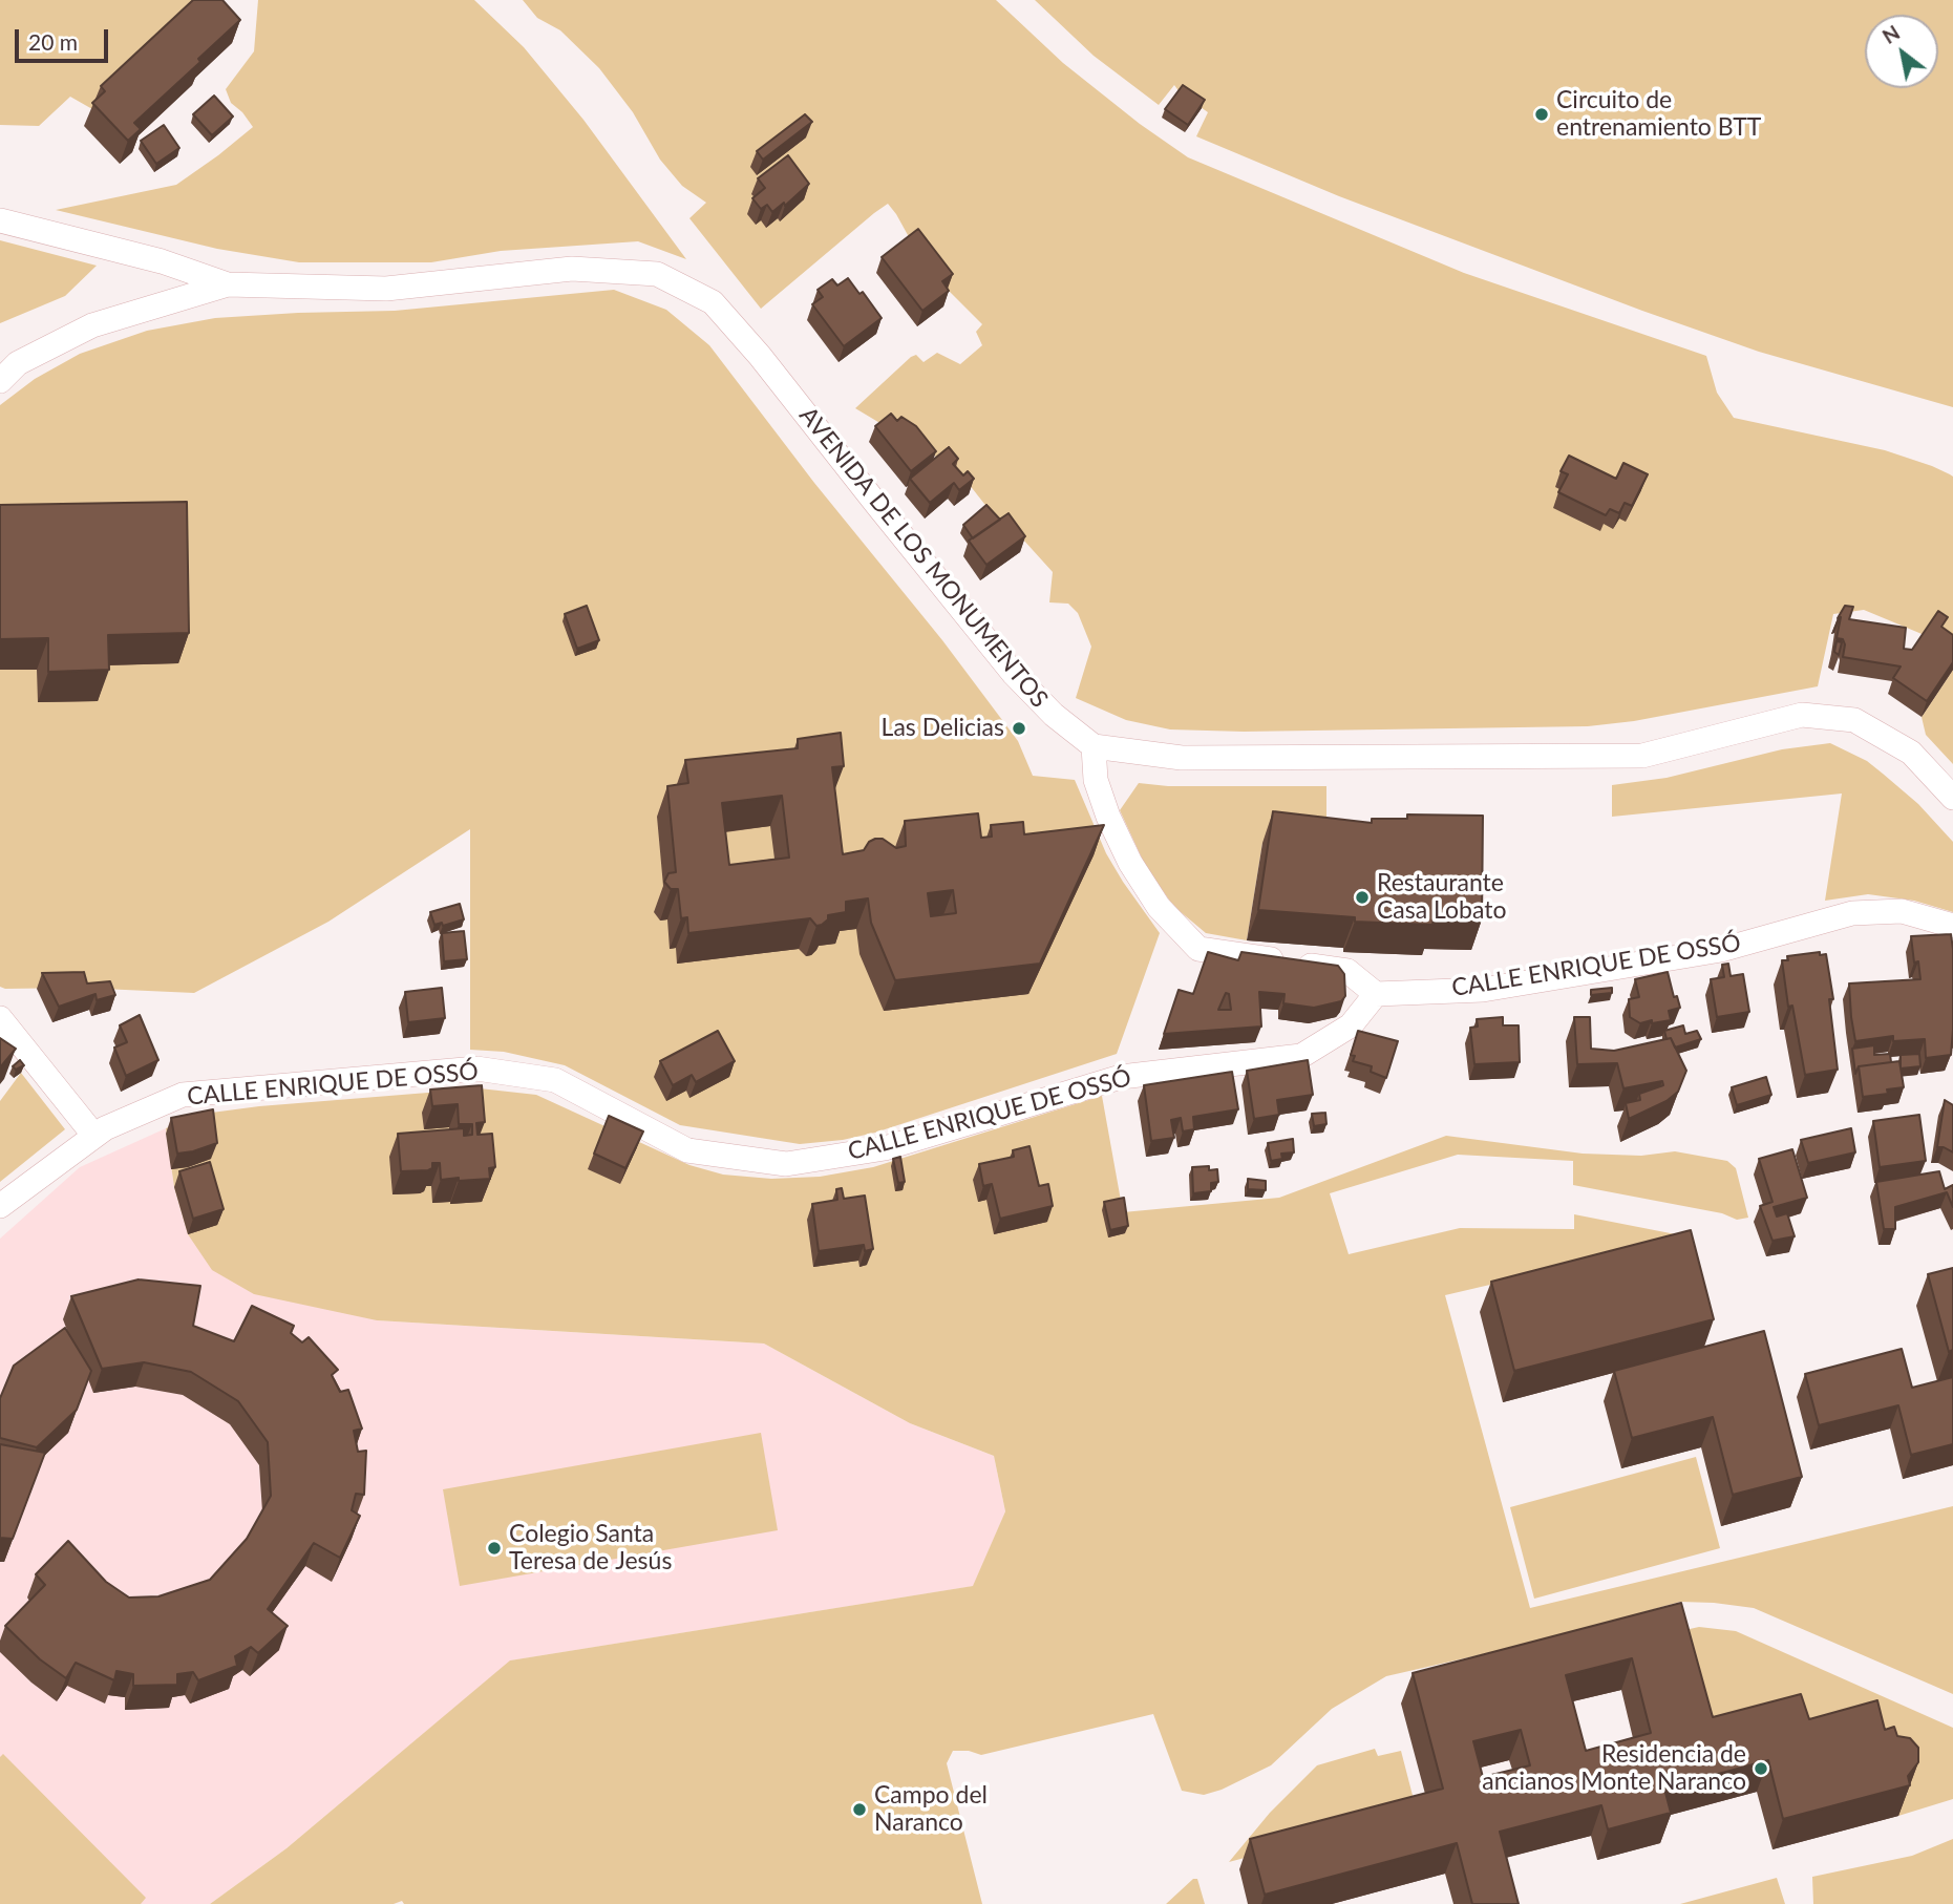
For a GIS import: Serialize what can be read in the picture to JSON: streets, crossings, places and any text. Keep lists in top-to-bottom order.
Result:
{
  "streets": {
    "street": ["AVENIDA DE LOS MONUMENTOS", "CALLE ENRIQUE DE OSSÓ"]
  },
  "places": [
    "Circuito de entrenamiento BTT",
    "Las Delicias",
    "Restaurante Casa Lobato",
    "Colegio Santa Teresa de Jesús",
    "Residencia de ancianos Monte Naranco",
    "Campo del Naranco"
  ],
  "scale_bar": "20 m",
  "north": "top left"
}
